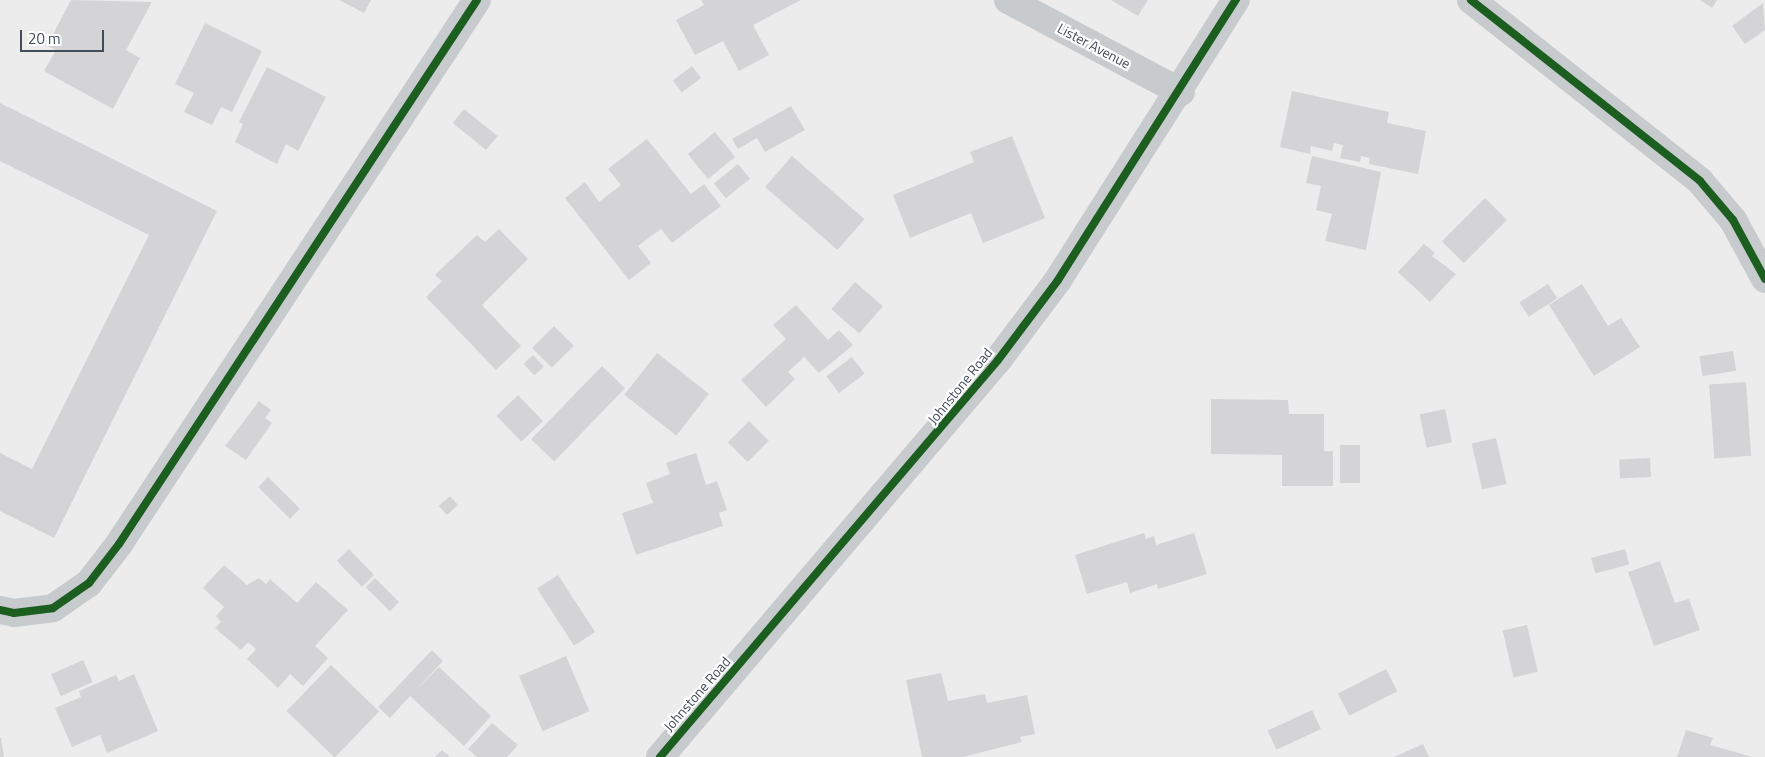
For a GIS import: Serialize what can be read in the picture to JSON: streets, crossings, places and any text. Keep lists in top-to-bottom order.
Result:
{
  "streets": {
    "street": ["Lister Avenue", "Johnstone Road"]
  },
  "crossings": [
    ["Lister Avenue", "Johnstone Road"]
  ],
  "scale_bar": "20 m"
}
